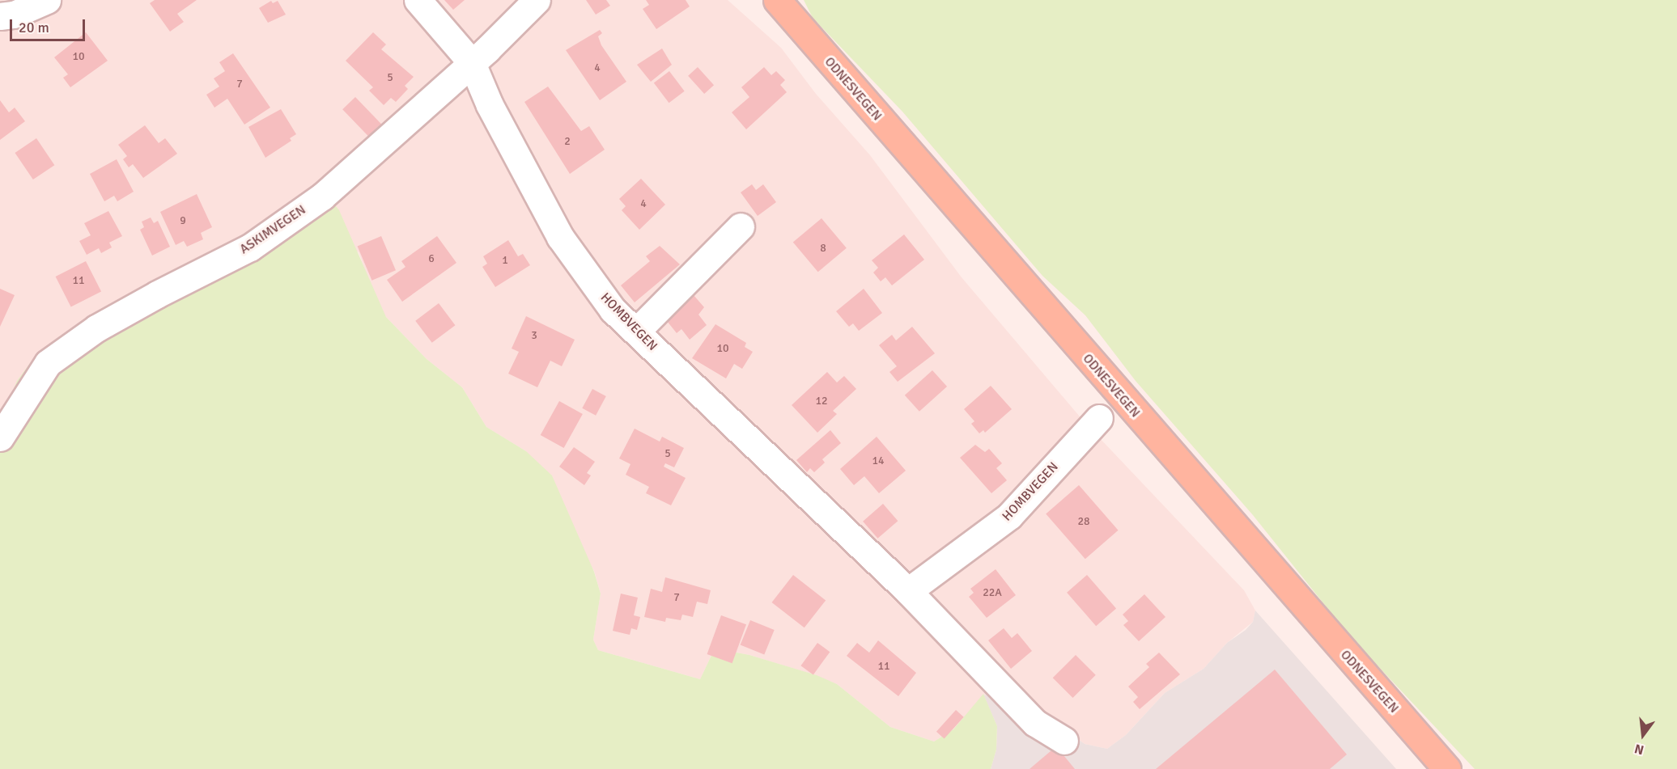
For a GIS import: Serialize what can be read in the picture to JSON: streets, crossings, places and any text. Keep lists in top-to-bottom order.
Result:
{
  "streets": {
    "main road": ["ODNESVEGEN"],
    "street": ["ASKIMVEGEN", "HOMBVEGEN"]
  },
  "crossings": [
    ["ASKIMVEGEN", "HOMBVEGEN"]
  ],
  "house_numbers": [
    "10",
    "4",
    "5",
    "7",
    "2",
    "4",
    "9",
    "8",
    "6",
    "1",
    "11",
    "3",
    "10",
    "12",
    "5",
    "14",
    "28",
    "22A",
    "7",
    "11"
  ],
  "scale_bar": "20 m",
  "north": "bottom"
}
